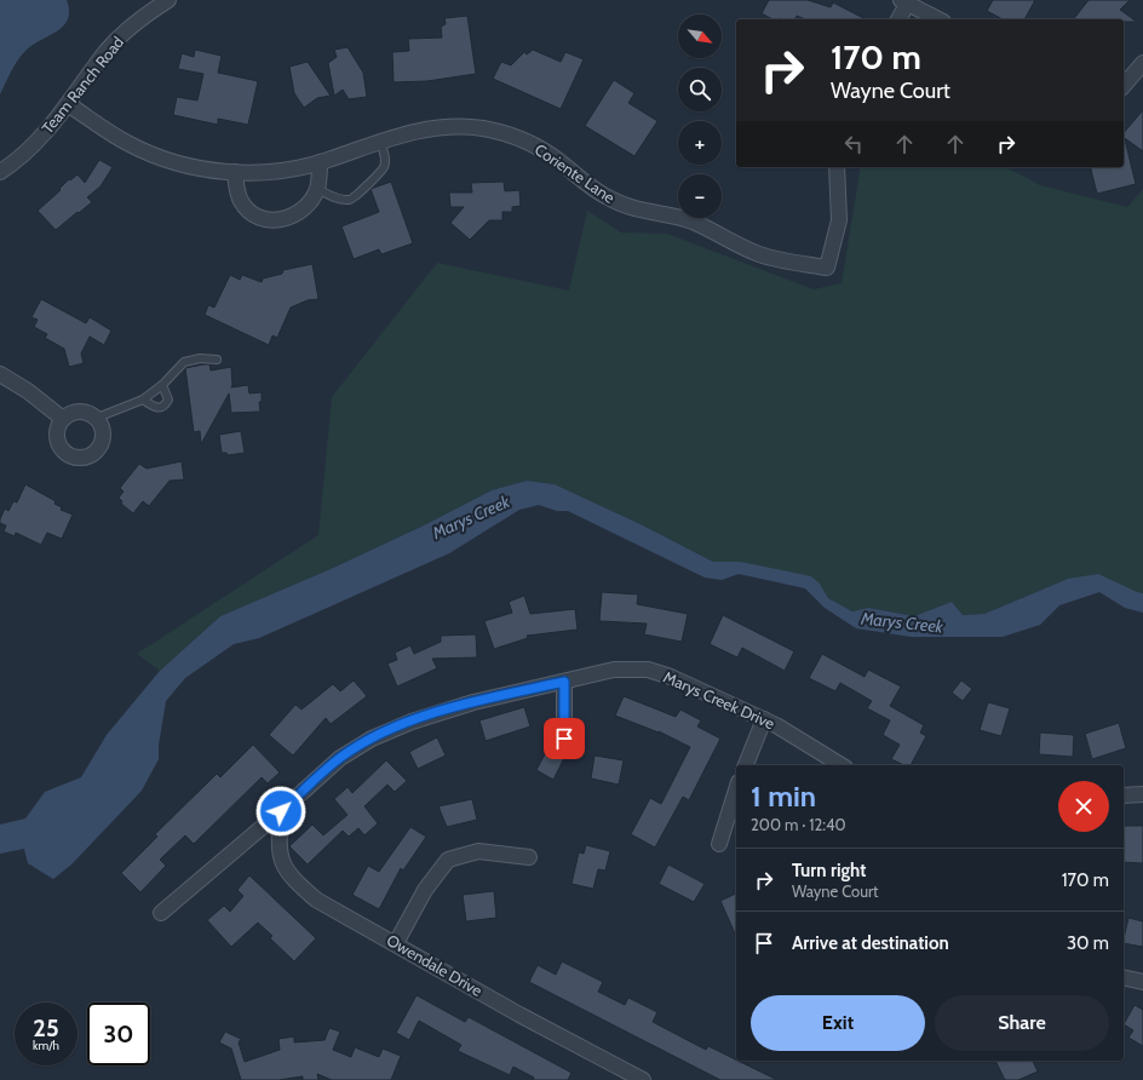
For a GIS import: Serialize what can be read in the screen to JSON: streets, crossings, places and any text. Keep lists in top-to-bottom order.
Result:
{
  "streets": {
    "street": [
      "Team Ranch Road",
      "Coriente Lane",
      "Marys Creek Drive",
      "Owendale Drive"
    ]
  },
  "crossings": [
    ["Team Ranch Road", "Coriente Lane"],
    ["Marys Creek Drive", "Owendale Drive"]
  ],
  "water": ["Marys Creek"],
  "north": "bottom right",
  "page": {
    "map_buttons": ["+", "−"],
    "turn": ["170 m", "Wayne Court"],
    "heading": ["1 min", "200 m · 12:40"],
    "list": [
      {
        "name": "Turn right",
        "note": "Wayne Court",
        "value": "170 m"
      },
      {
        "name": "Arrive at destination",
        "value": "30 m"
      }
    ],
    "buttons": ["Exit", "Share"],
    "speed": "25 km/h",
    "limit": "30"
  }
}
